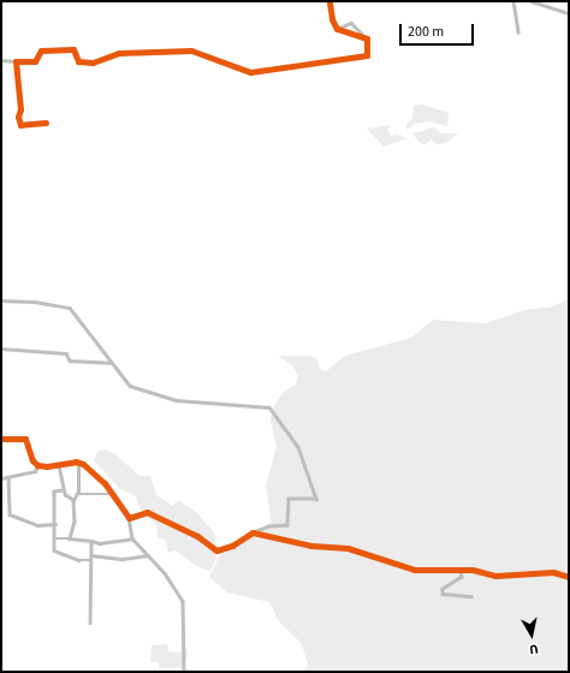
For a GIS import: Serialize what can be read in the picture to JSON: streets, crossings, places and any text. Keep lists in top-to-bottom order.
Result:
{
  "scale_bar": "200 m",
  "north": "bottom"
}
